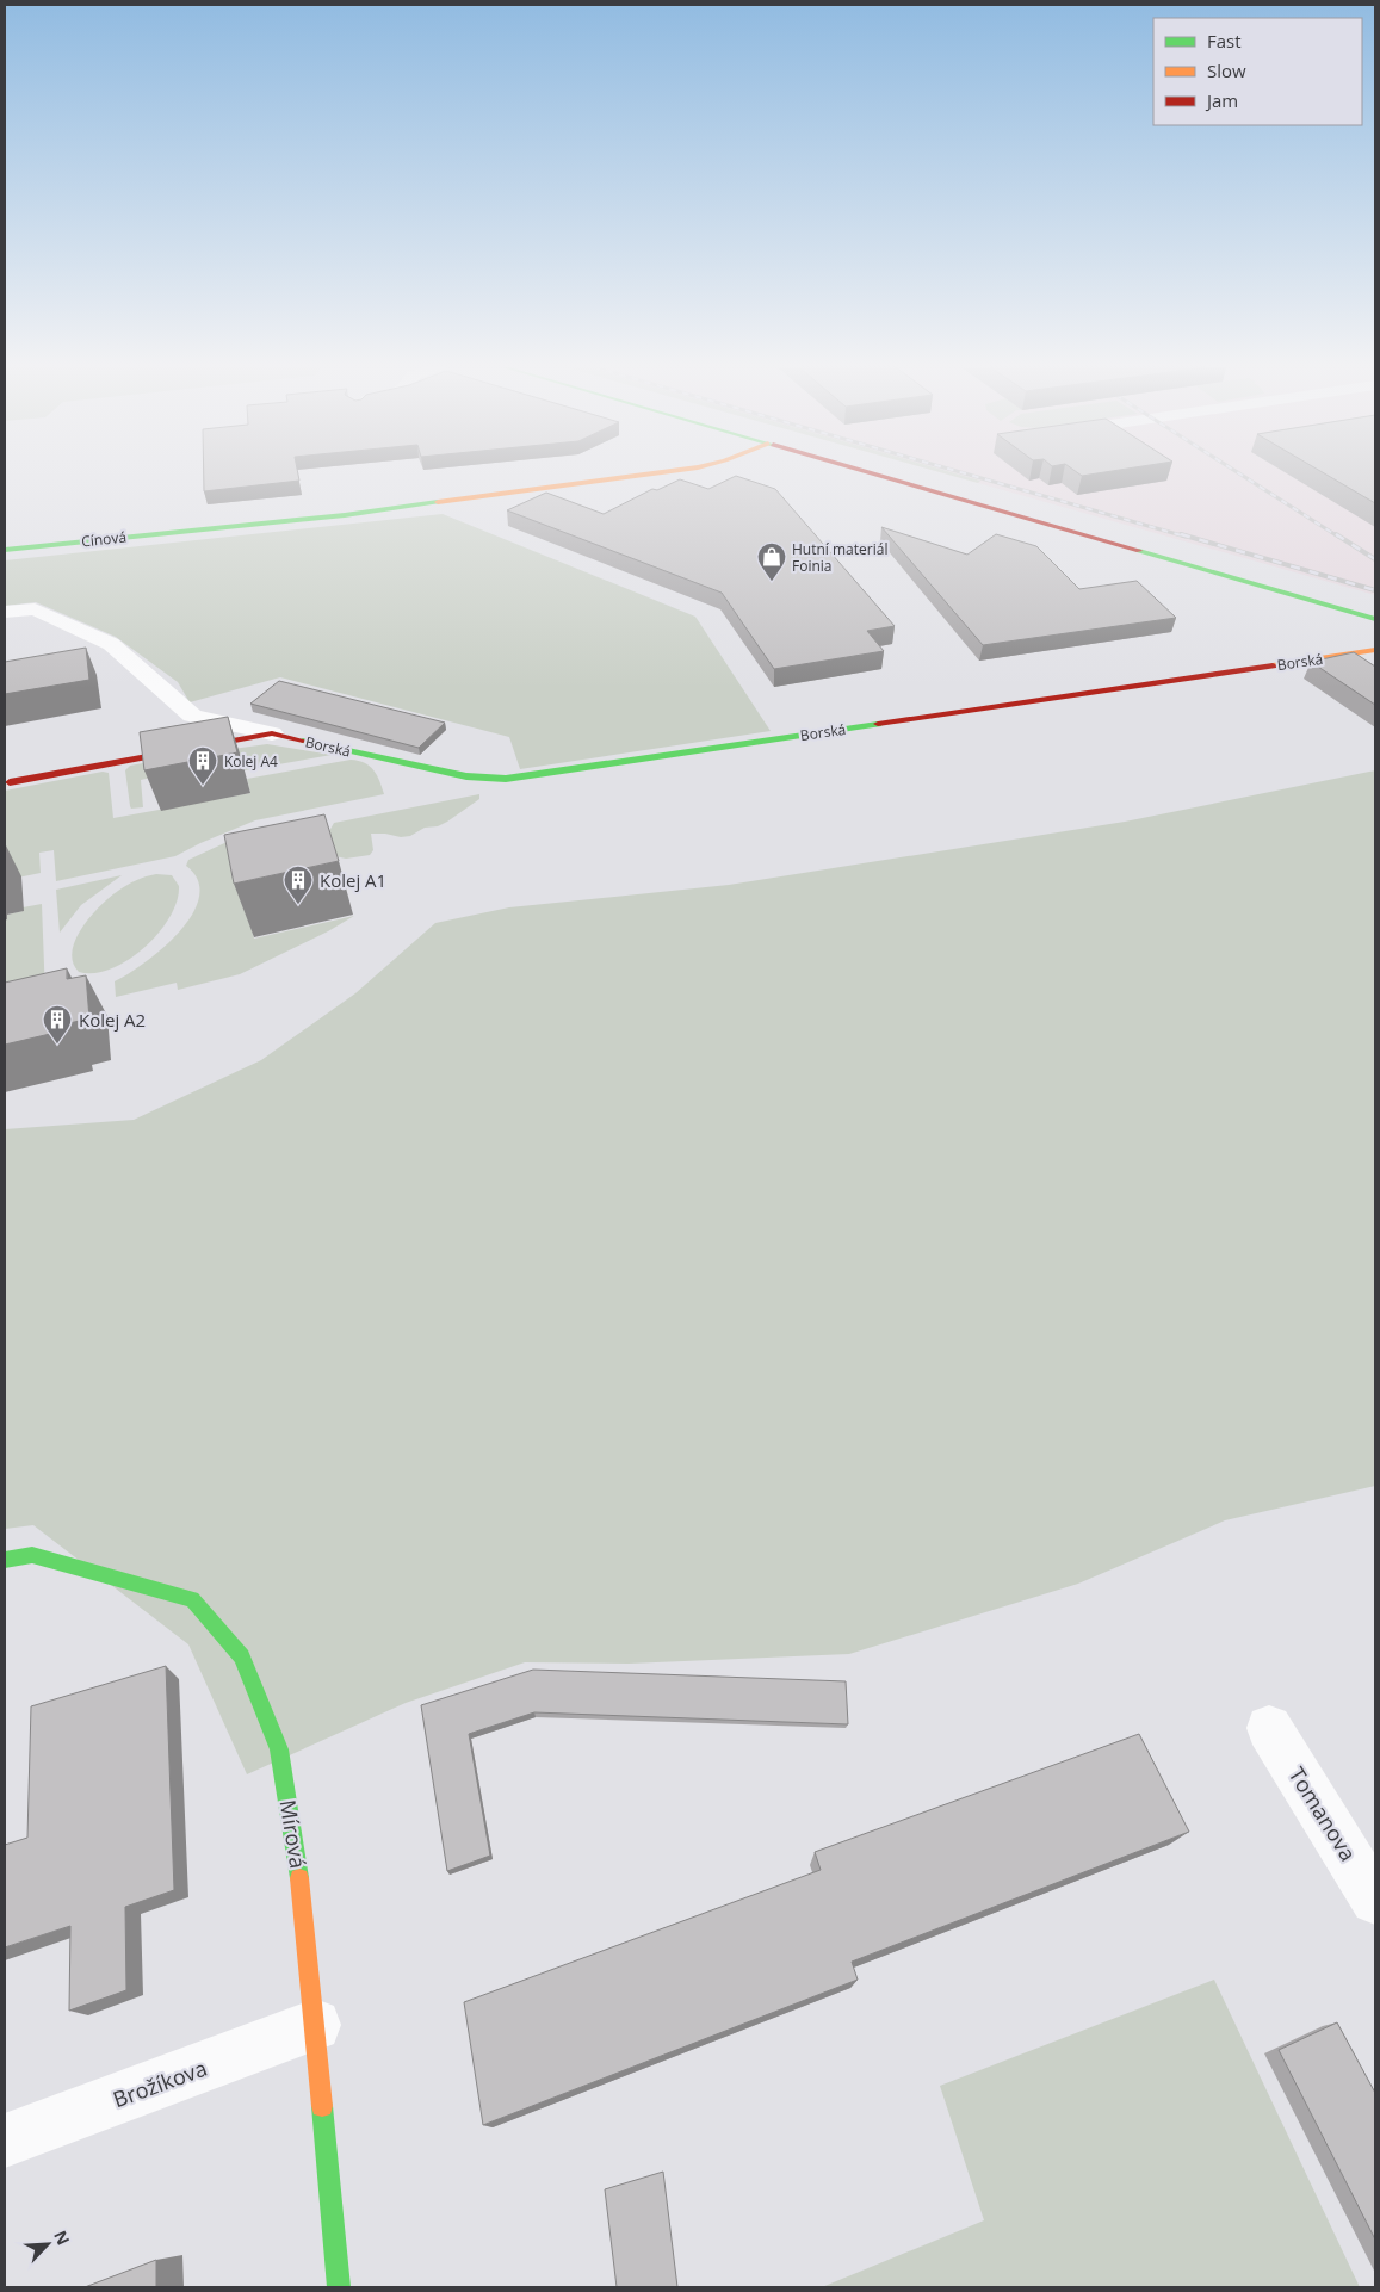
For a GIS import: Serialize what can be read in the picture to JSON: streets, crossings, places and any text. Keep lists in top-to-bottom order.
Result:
{
  "streets": {
    "street": [
      "Cínová",
      "Borská",
      "Tomanova",
      "Mírová",
      "Brožíkova"
    ]
  },
  "crossings": [
    ["Mírová", "Brožíkova"]
  ],
  "places": {
    "shop": ["Hutní materiál Foinia"],
    "building": ["Kolej A4", "Kolej A1", "Kolej A2"]
  },
  "legend": ["Fast", "Slow", "Jam"],
  "north": "top right"
}
